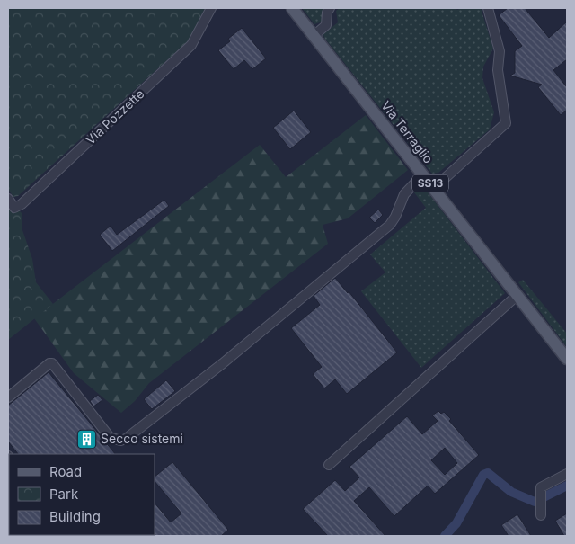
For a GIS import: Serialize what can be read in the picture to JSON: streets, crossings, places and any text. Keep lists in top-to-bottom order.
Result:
{
  "streets": {
    "main road": ["Via Terraglio", "SS13"],
    "street": ["Via Pozzette"]
  },
  "places": {
    "building": ["Secco sistemi"]
  },
  "legend": ["Road", "Park", "Building"]
}
